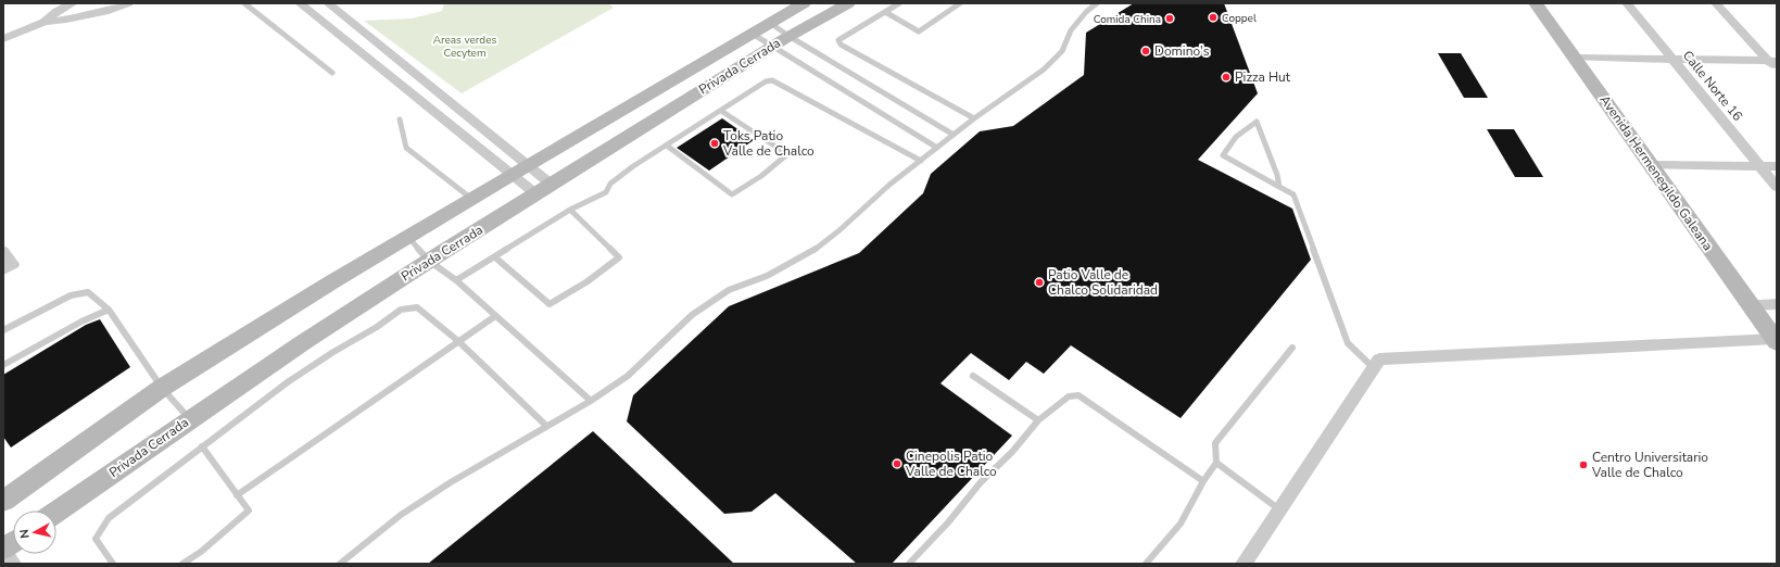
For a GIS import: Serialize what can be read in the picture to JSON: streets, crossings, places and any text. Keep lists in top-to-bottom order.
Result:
{
  "streets": {
    "street": ["Privada Cerrada", "Calle Norte 16", "Avenida Hermenegildo Galeana"]
  },
  "parks": ["Areas verdes Cecytem"],
  "places": [
    "Coppel",
    "Comida China",
    "Domino's",
    "Pizza Hut",
    "Toks Patio Valle de Chalco",
    "Patio Valle de Chalco Solidaridad",
    "Cinepolis Patio Valle de Chalco",
    "Centro Universitario Valle de Chalco"
  ],
  "north": "left"
}
